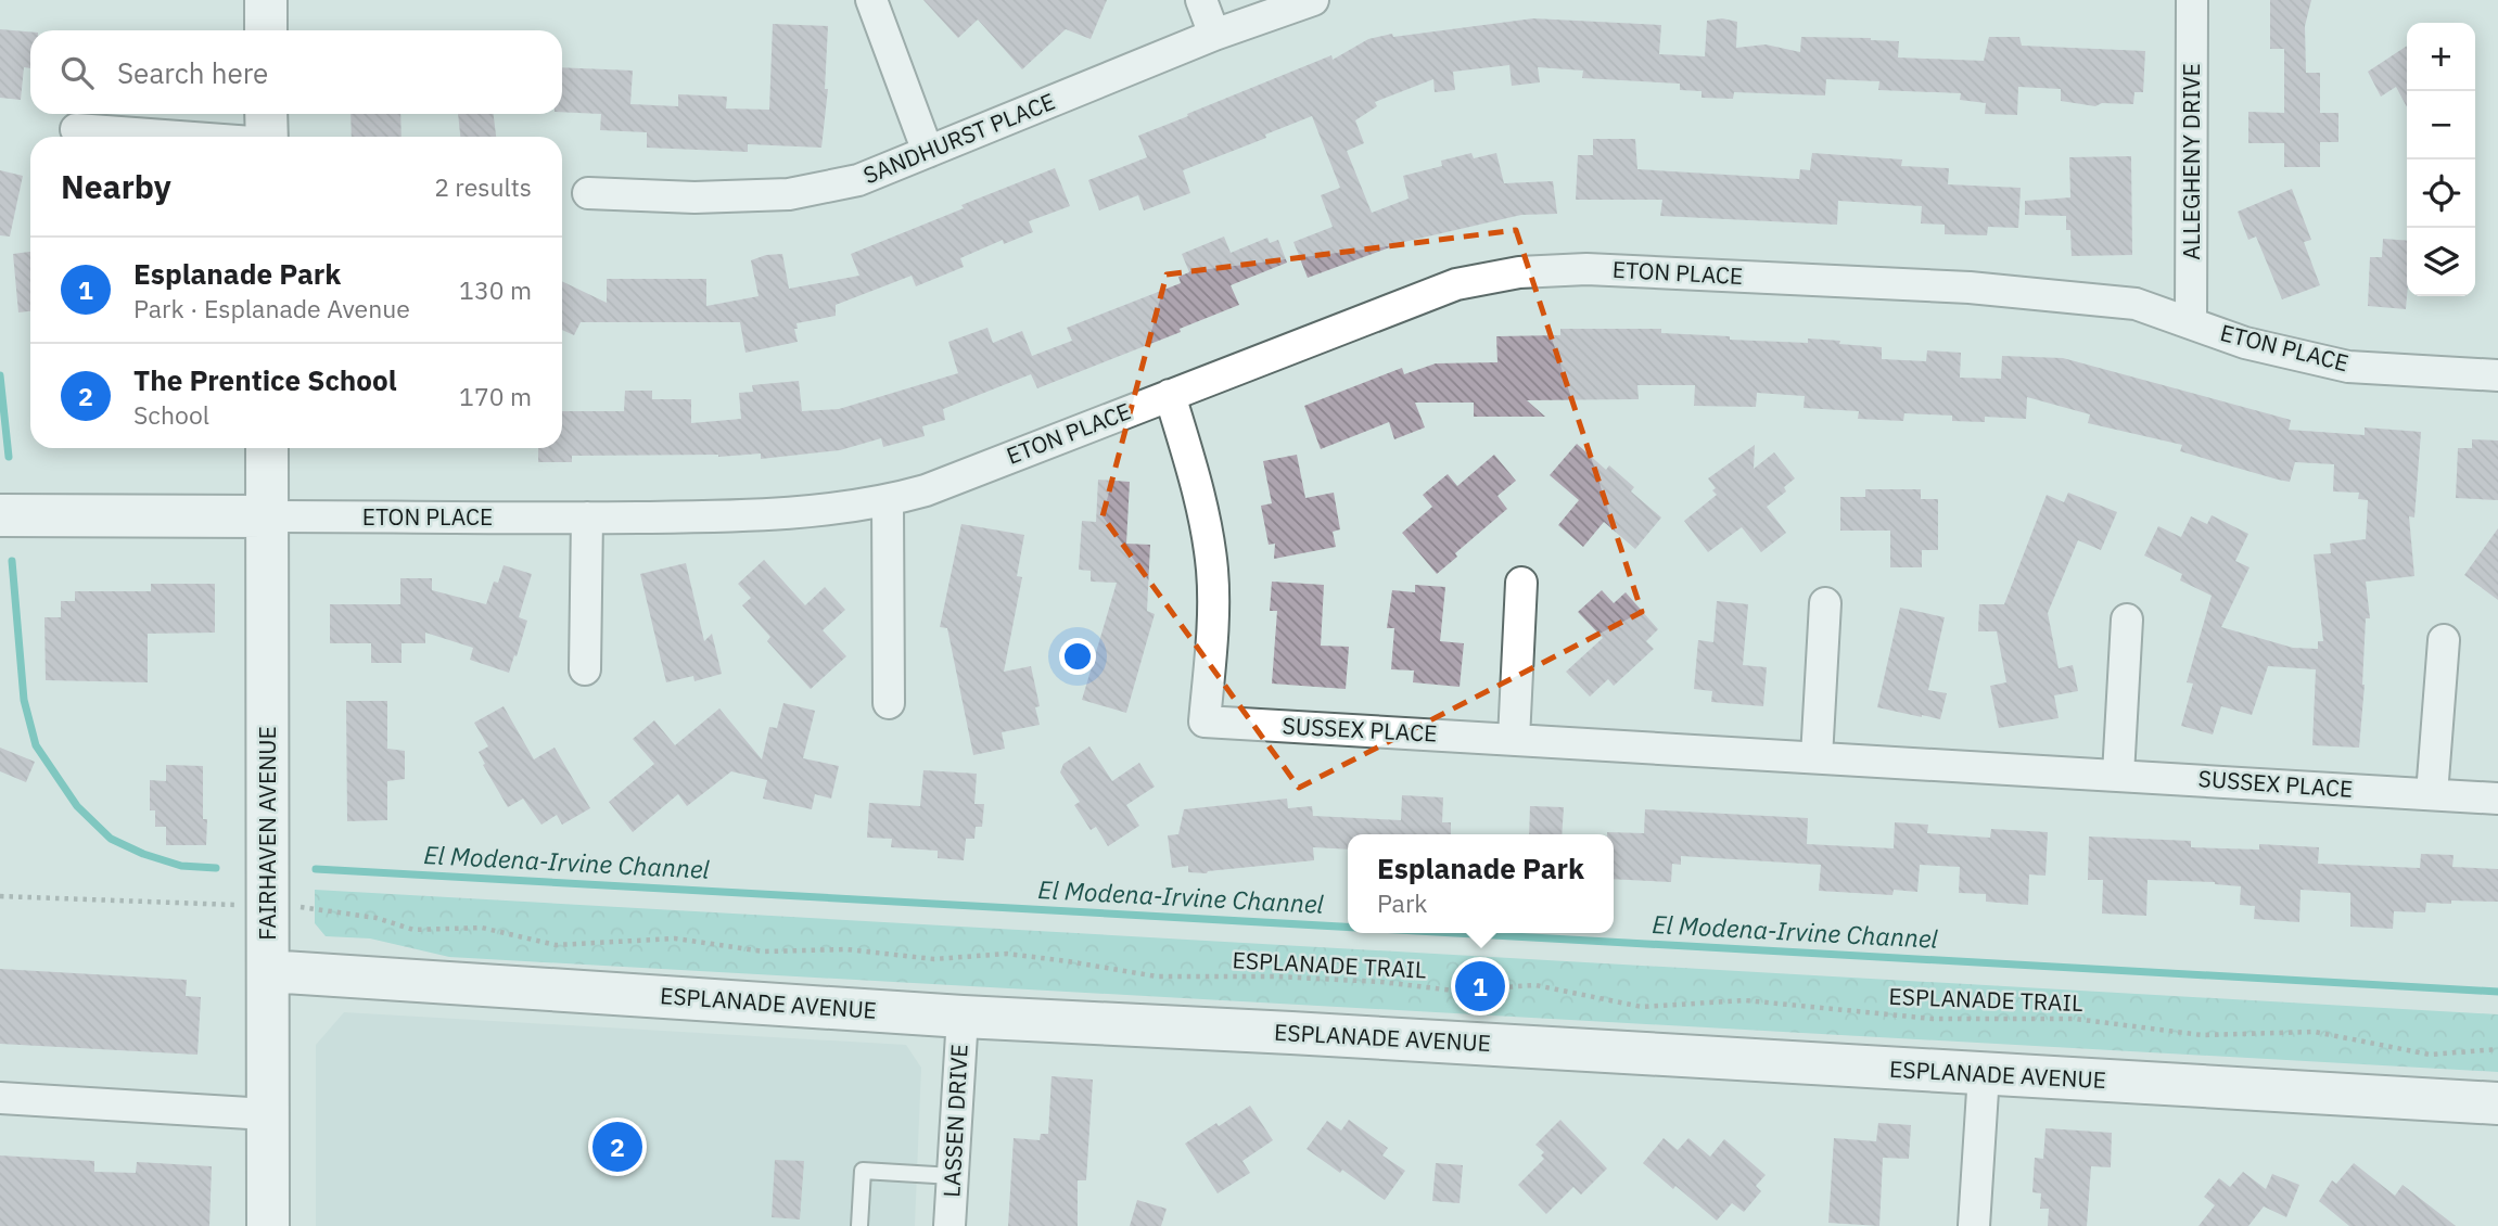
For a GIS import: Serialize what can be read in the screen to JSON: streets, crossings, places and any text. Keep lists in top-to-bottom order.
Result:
{
  "streets": {
    "street": [
      "SANDHURST PLACE",
      "ALLEGHENY DRIVE",
      "ETON PLACE",
      "SUSSEX PLACE",
      "FAIRHAVEN AVENUE",
      "ESPLANADE AVENUE",
      "LASSEN DRIVE"
    ],
    "path": ["ESPLANADE TRAIL"]
  },
  "crossings": [
    ["ALLEGHENY DRIVE", "ETON PLACE"],
    ["ETON PLACE", "SUSSEX PLACE"],
    ["ETON PLACE", "FAIRHAVEN AVENUE"],
    ["FAIRHAVEN AVENUE", "ESPLANADE TRAIL"],
    ["FAIRHAVEN AVENUE", "ESPLANADE AVENUE"],
    ["ESPLANADE AVENUE", "LASSEN DRIVE"]
  ],
  "water": ["El Modena-Irvine Channel"],
  "page": {
    "map_buttons": ["+", "−"],
    "search": "Search here",
    "heading": ["Nearby", "2 results"],
    "list": [
      {
        "mark": "1",
        "name": "Esplanade Park",
        "note": "Park · Esplanade Avenue",
        "value": "130 m"
      },
      {
        "mark": "2",
        "name": "The Prentice School",
        "note": "School",
        "value": "170 m"
      }
    ],
    "popup": ["Esplanade Park", "Park"],
    "pins": ["1", "2"]
  }
}
